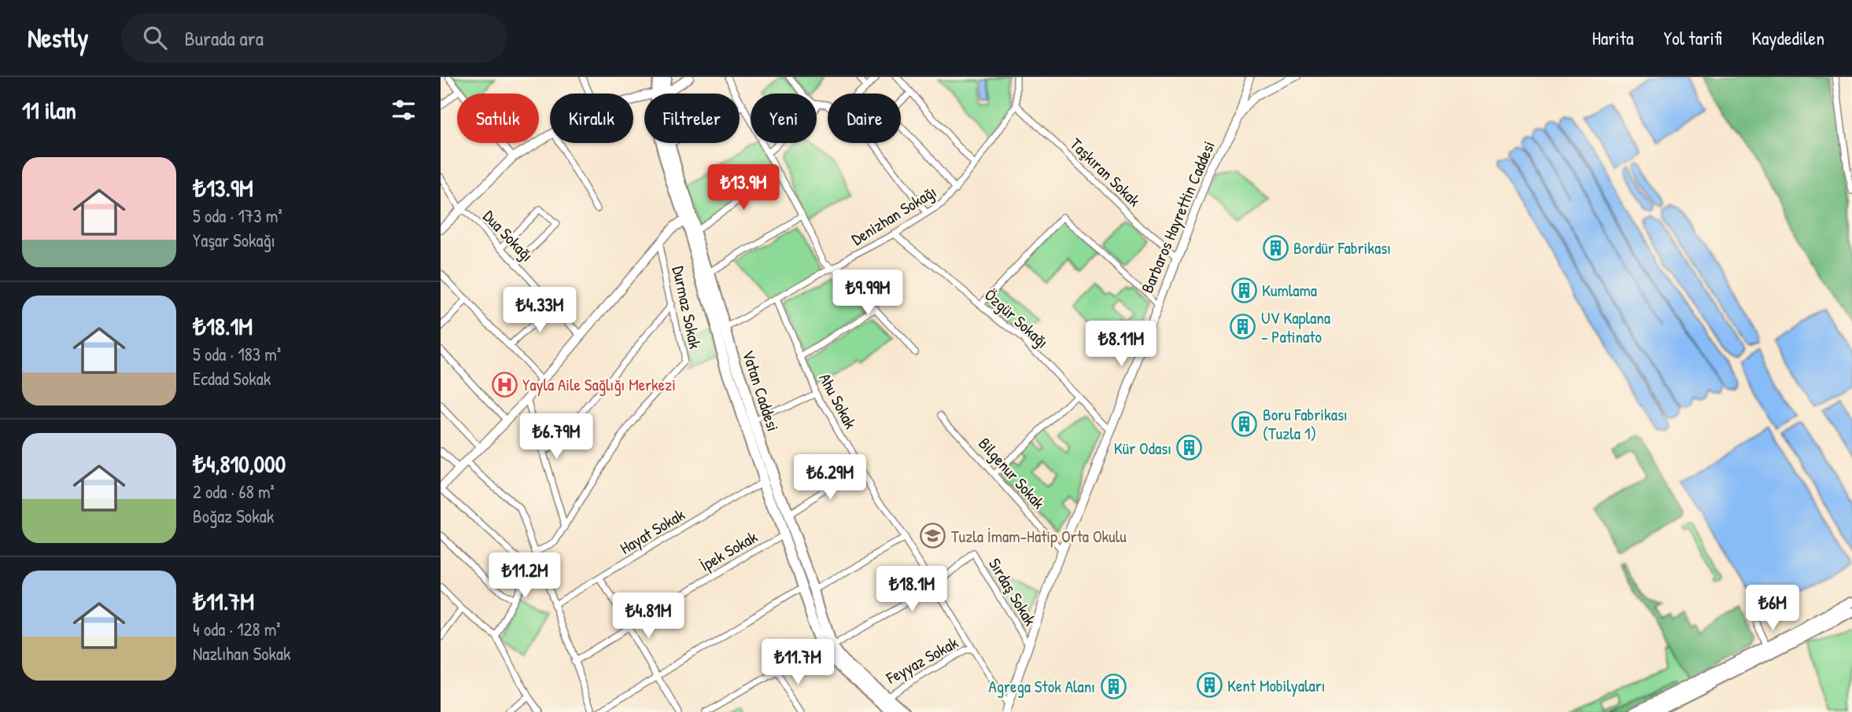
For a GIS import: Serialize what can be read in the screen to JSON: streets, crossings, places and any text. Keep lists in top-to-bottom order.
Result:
{
  "streets": {
    "main road": ["Vatan Caddesi"],
    "street": [
      "Taşkıran Sokak",
      "Denizhan Sokağı",
      "Barbaros Hayrettin Caddesi",
      "Dua Sokağı",
      "Durmaz Sokak",
      "Özgür Sokağı",
      "Ahu Sokak",
      "Bilgenur Sokak",
      "Hayat Sokak",
      "İpek Sokak",
      "Sırdaş Sokak",
      "Feyyaz Sokak"
    ]
  },
  "crossings": [
    ["Taşkıran Sokak", "Denizhan Sokağı"],
    ["Taşkıran Sokak", "Barbaros Hayrettin Caddesi"],
    ["Denizhan Sokağı", "Özgür Sokağı"],
    ["Denizhan Sokağı", "Vatan Caddesi"],
    ["Denizhan Sokağı", "Ahu Sokak"],
    ["Barbaros Hayrettin Caddesi", "Özgür Sokağı"],
    ["Barbaros Hayrettin Caddesi", "Ahu Sokak"],
    ["Barbaros Hayrettin Caddesi", "Bilgenur Sokak"],
    ["Barbaros Hayrettin Caddesi", "Sırdaş Sokak"],
    ["Vatan Caddesi", "Hayat Sokak"],
    ["Vatan Caddesi", "İpek Sokak"],
    ["Vatan Caddesi", "Feyyaz Sokak"],
    ["Ahu Sokak", "Sırdaş Sokak"],
    ["Ahu Sokak", "Feyyaz Sokak"]
  ],
  "places": {
    "building": [
      "Bordür Fabrikası",
      "Kumlama",
      "UV Kaplana - Patinato",
      "Boru Fabrikası (Tuzla 1)",
      "Kür Odası",
      "Kent Mobilyaları",
      "Agrega Stok Alanı"
    ],
    "hospital": ["Yayla Aile Sağlığı Merkezi"],
    "school or university": ["Tuzla İmam-Hatip Orta Okulu"]
  },
  "page": {
    "header": "Nestly",
    "search": "Burada ara",
    "nav": ["Harita", "Yol tarifi", "Kaydedilen"],
    "heading": "11 ilan",
    "chip": [
      "Satılık",
      "Kiralık",
      "Filtreler",
      "Yeni",
      "Daire"
    ],
    "list": [
      {
        "name": "₺13.9M",
        "note": "5 oda · 173 m² · Yaşar Sokağı"
      },
      {
        "name": "₺18.1M",
        "note": "5 oda · 183 m² · Ecdad Sokak"
      },
      {
        "name": "₺4,810,000",
        "note": "2 oda · 68 m² · Boğaz Sokak"
      },
      {
        "name": "₺11.7M",
        "note": "4 oda · 128 m² · Nazlıhan Sokak"
      }
    ],
    "price": [
      "₺13.9M",
      "₺9.99M",
      "₺4.33M",
      "₺8.11M",
      "₺6.79M",
      "₺6.29M",
      "₺11.2M",
      "₺18.1M",
      "₺6M",
      "₺4.81M",
      "₺11.7M"
    ]
  }
}
